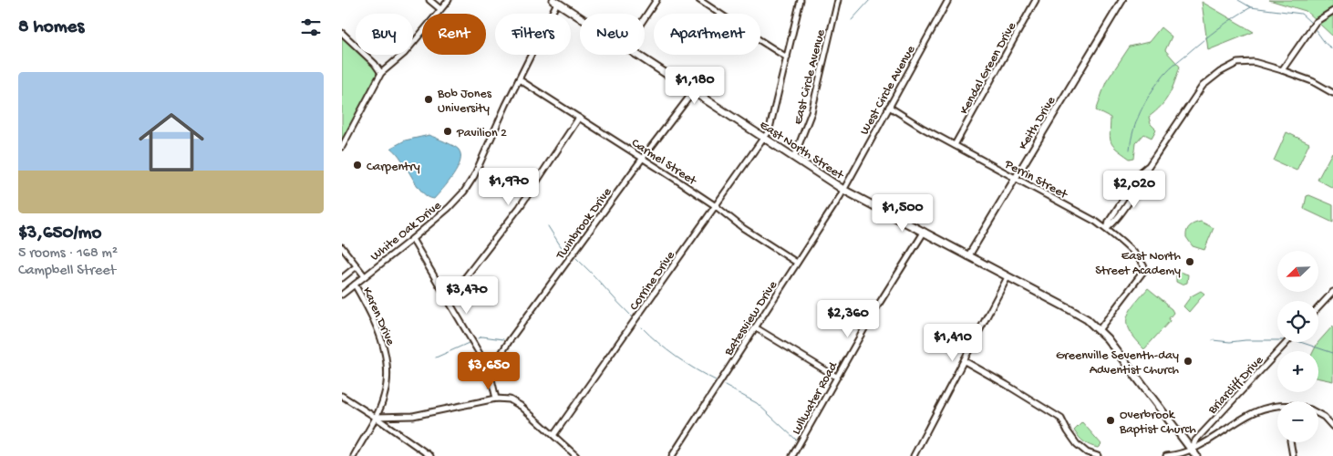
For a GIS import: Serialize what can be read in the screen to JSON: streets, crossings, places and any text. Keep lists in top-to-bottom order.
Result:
{
  "streets": {
    "main road": ["East North Street"],
    "street": [
      "Kendal Green Drive",
      "East Circle Avenue",
      "West Circle Avenue",
      "Keith Drive",
      "Carmel Street",
      "Perrin Street",
      "Twinbrook Drive",
      "White Oak Drive",
      "Corrine Drive",
      "Karen Drive",
      "Batesview Drive",
      "Briarcliff Drive",
      "Lullwater Road"
    ]
  },
  "crossings": [
    ["Kendal Green Drive", "Perrin Street"],
    ["East Circle Avenue", "East North Street"],
    ["West Circle Avenue", "East North Street"],
    ["West Circle Avenue", "Perrin Street"],
    ["West Circle Avenue", "Batesview Drive"],
    ["Keith Drive", "East North Street"],
    ["Keith Drive", "Perrin Street"],
    ["East North Street", "Perrin Street"],
    ["East North Street", "Twinbrook Drive"],
    ["East North Street", "White Oak Drive"],
    ["East North Street", "Corrine Drive"],
    ["East North Street", "Batesview Drive"],
    ["East North Street", "Briarcliff Drive"],
    ["East North Street", "Lullwater Road"],
    ["Carmel Street", "Twinbrook Drive"],
    ["Carmel Street", "White Oak Drive"],
    ["Carmel Street", "Corrine Drive"],
    ["Carmel Street", "Batesview Drive"],
    ["White Oak Drive", "Karen Drive"]
  ],
  "places": [
    "Bob Jones University",
    "Pavilion 2",
    "Carpentry",
    "East North Street Academy",
    "Greenville Seventh-day Adventist Church",
    "Overbrook Baptist Church"
  ],
  "north": "bottom left",
  "page": {
    "heading": "8 homes",
    "chip": [
      "Buy",
      "Rent",
      "Filters",
      "New",
      "Apartment"
    ],
    "list": [
      {
        "name": "$3,650/mo",
        "note": "5 rooms · 168 m² · Campbell Street"
      }
    ],
    "price": [
      "$1,180",
      "$1,970",
      "$2,020",
      "$1,500",
      "$3,470",
      "$2,360",
      "$1,410",
      "$3,650"
    ],
    "map_buttons": ["+", "−"]
  }
}
